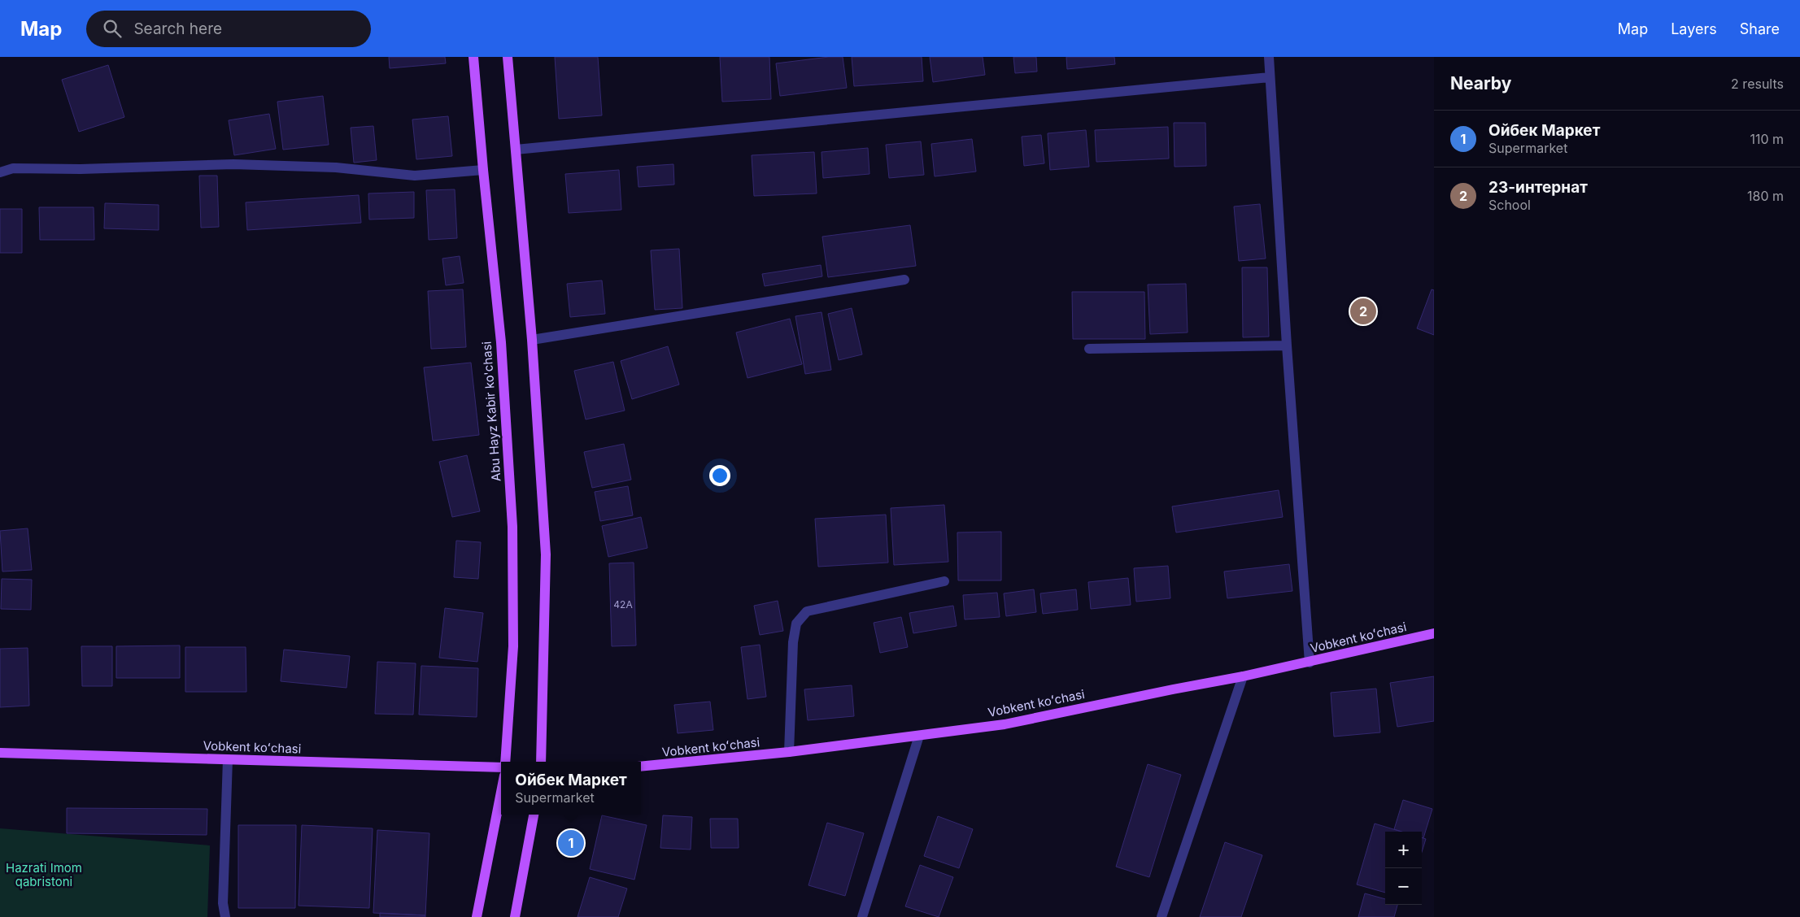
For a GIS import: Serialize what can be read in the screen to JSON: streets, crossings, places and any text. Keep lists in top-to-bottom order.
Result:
{
  "streets": {
    "main road": ["Abu Hayz Kabir ko'chasi", "Vobkent koʻchasi"]
  },
  "parks": ["Hazrati Imom qabristoni"],
  "house_numbers": ["42A"],
  "page": {
    "header": "Map",
    "search": "Search here",
    "nav": ["Map", "Layers", "Share"],
    "heading": ["Nearby", "2 results"],
    "list": [
      {
        "mark": "1",
        "name": "Ойбек Маркет",
        "note": "Supermarket",
        "value": "110 m"
      },
      {
        "mark": "2",
        "name": "23-интернат",
        "note": "School",
        "value": "180 m"
      }
    ],
    "pins": ["2", "1"],
    "popup": ["Ойбек Маркет", "Supermarket"],
    "map_buttons": ["+", "−"]
  }
}
